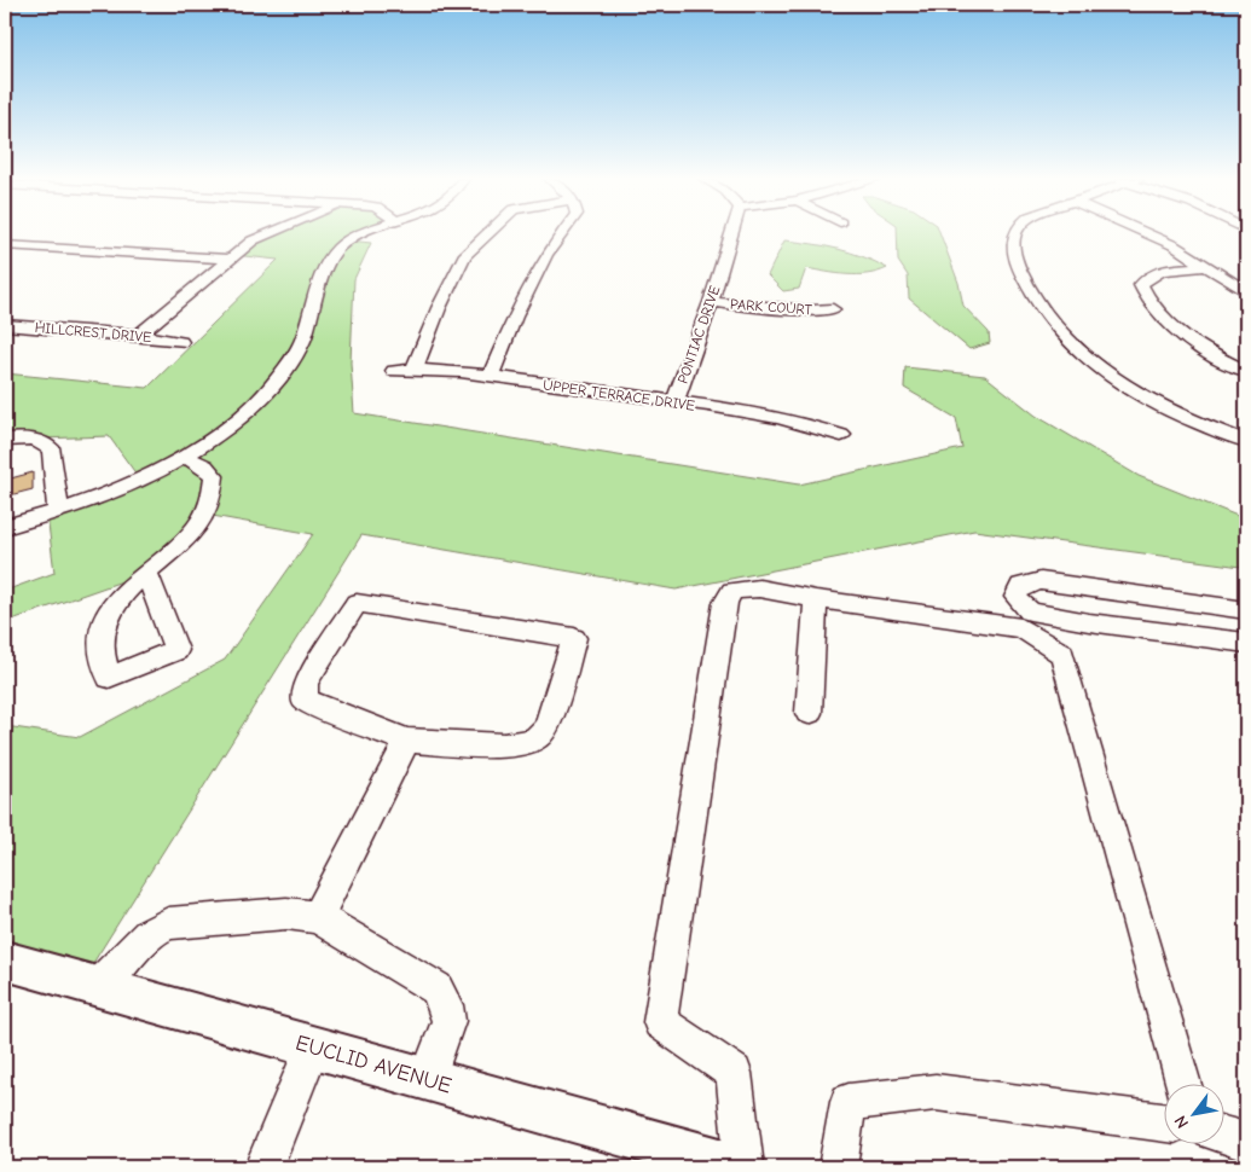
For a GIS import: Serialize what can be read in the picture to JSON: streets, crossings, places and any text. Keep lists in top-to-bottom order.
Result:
{
  "streets": {
    "main road": ["EUCLID AVENUE"],
    "street": [
      "PARK COURT",
      "HILLCREST DRIVE",
      "PONTIAC DRIVE",
      "UPPER TERRACE DRIVE"
    ]
  },
  "crossings": [
    ["PARK COURT", "PONTIAC DRIVE"],
    ["PONTIAC DRIVE", "UPPER TERRACE DRIVE"]
  ],
  "north": "bottom left"
}
